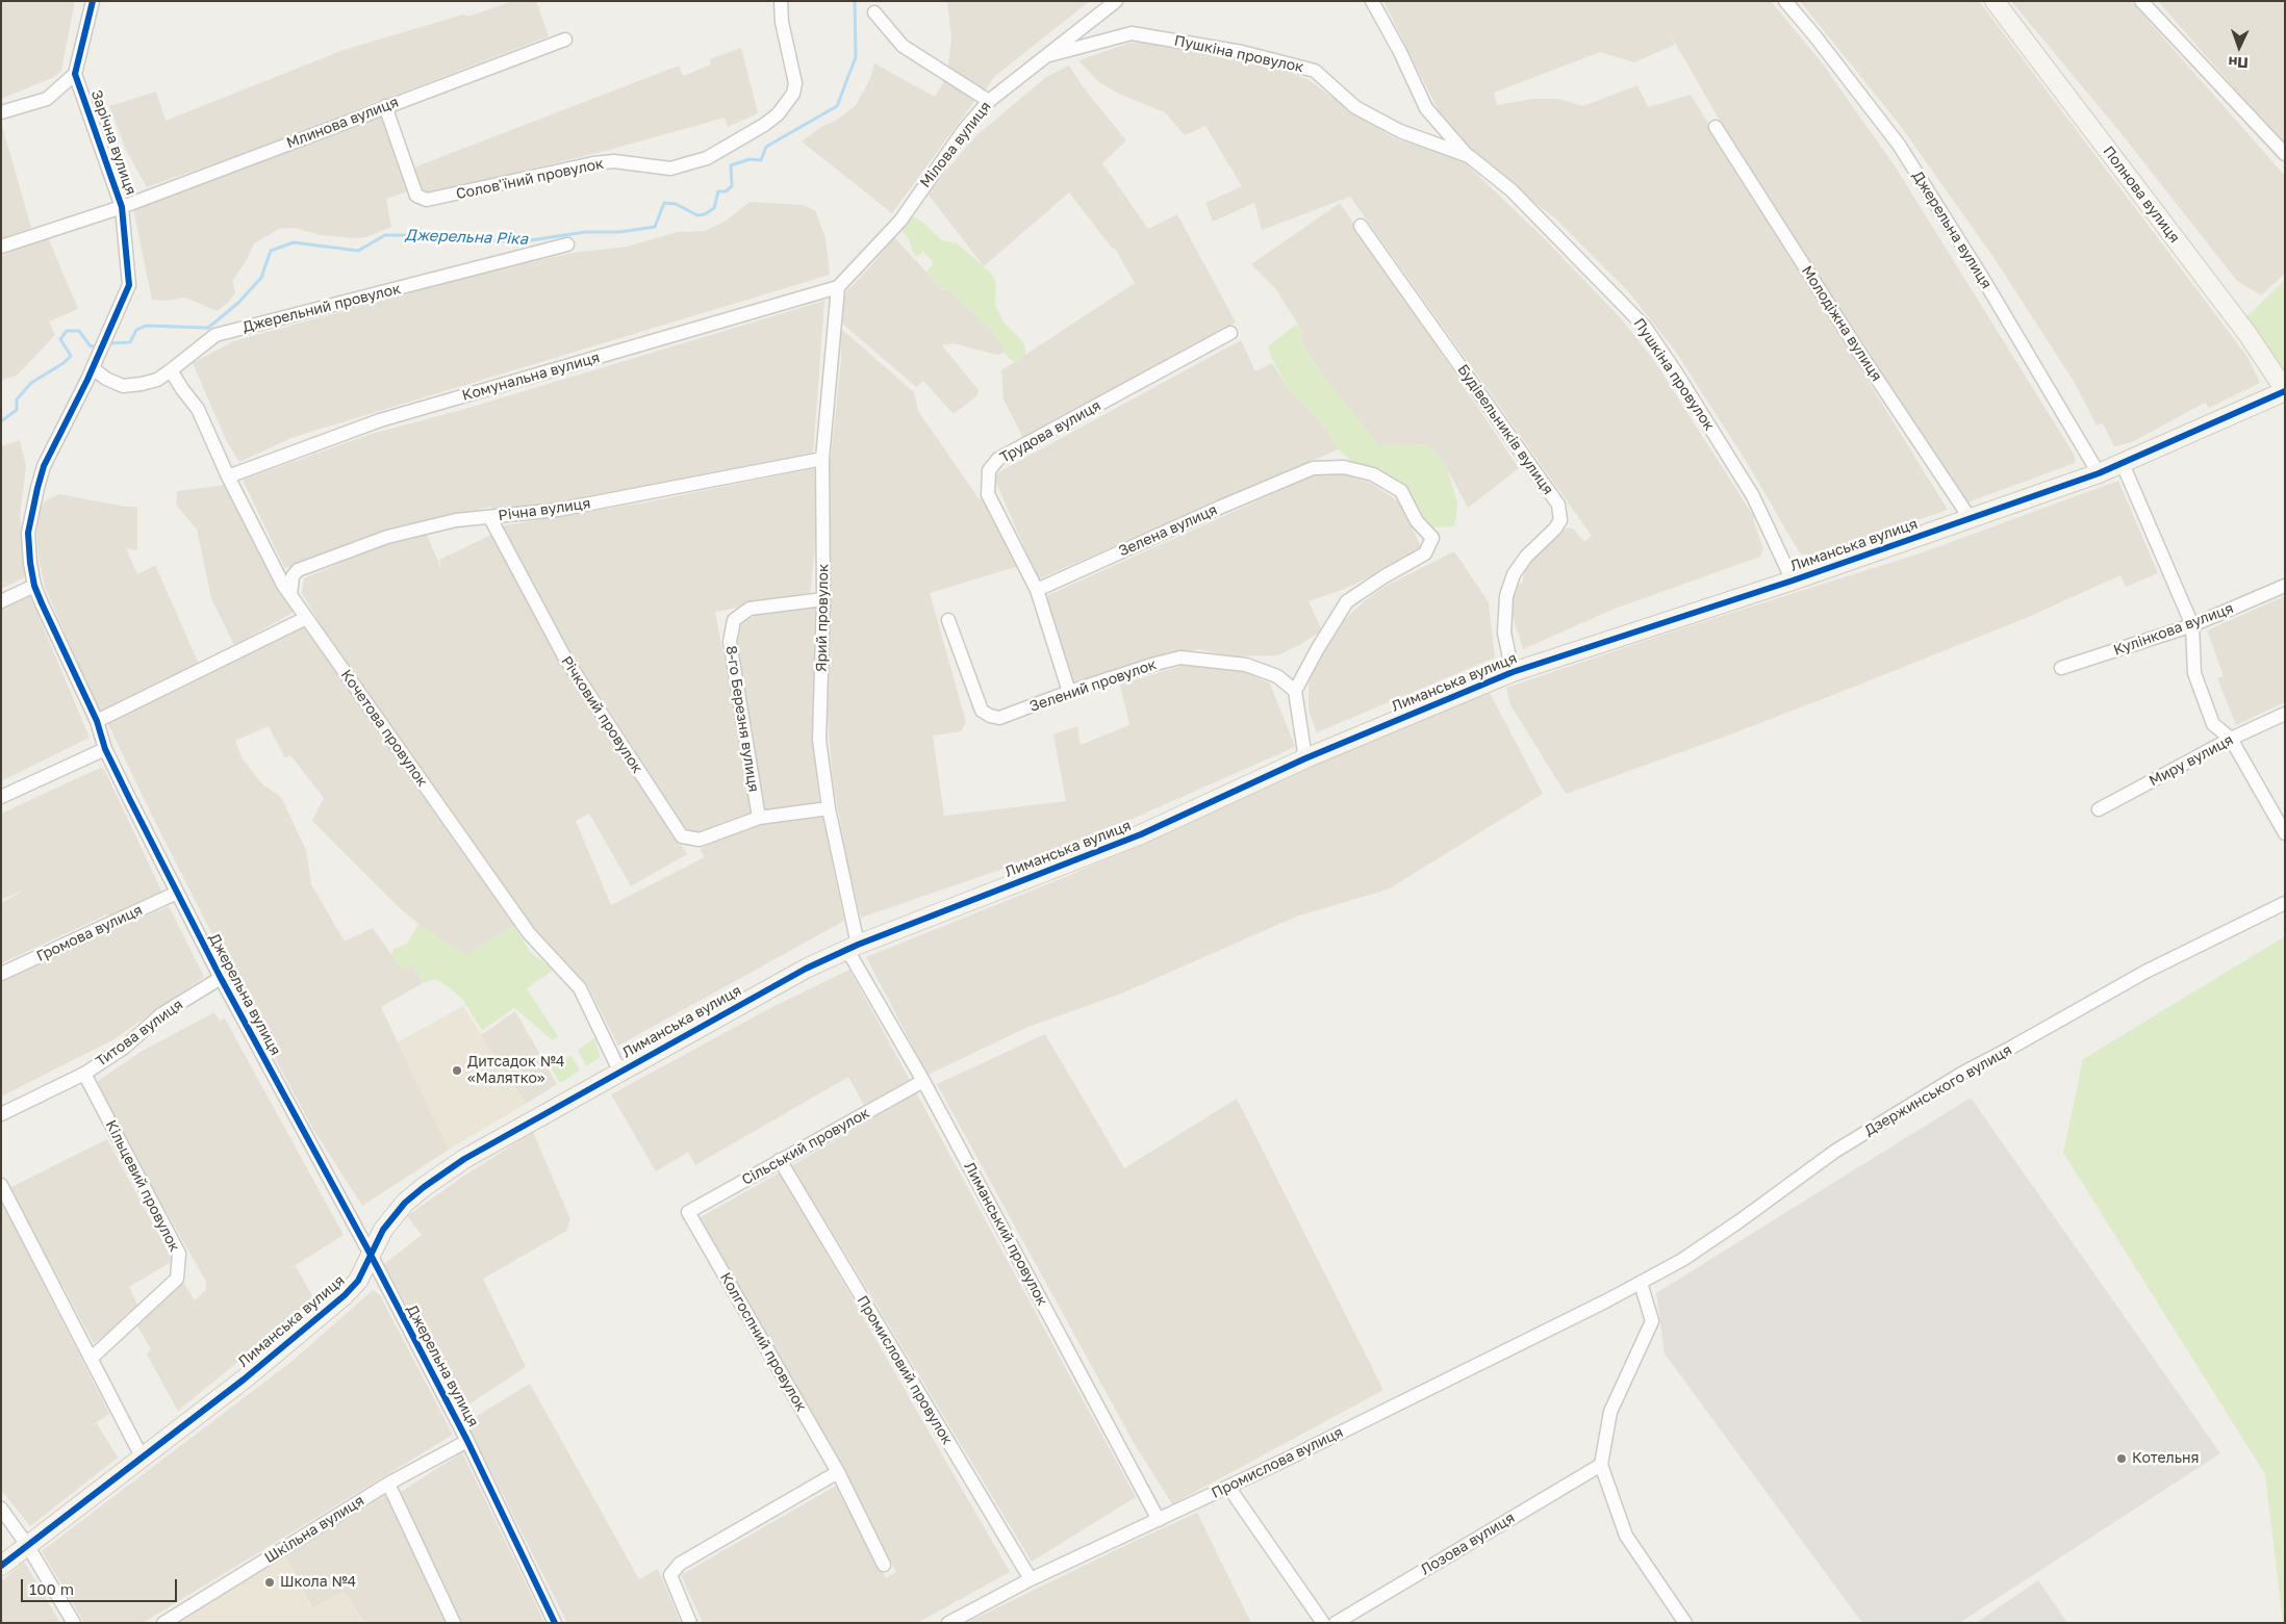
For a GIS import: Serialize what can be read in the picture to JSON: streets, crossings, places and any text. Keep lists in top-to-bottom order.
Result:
{
  "streets": {
    "street": [
      "Пушкіна провулок",
      "Млинова вулиця",
      "Зарічна вулиця",
      "Мілова вулиця",
      "Солов'їний провулок",
      "Полнова вулиця",
      "Джерельна вулиця",
      "Джерельний провулок",
      "Молодіжна вулиця",
      "Комунальна вулиця",
      "Будівельників вулиця",
      "Трудова вулиця",
      "Річна вулиця",
      "Зелена вулиця",
      "Лиманська вулиця",
      "Ярий провулок",
      "Кулінкова вулиця",
      "Зелений провулок",
      "Річковий провулок",
      "8-го Березня вулиця",
      "Кочетова провулок",
      "Миру вулиця",
      "Громова вулиця",
      "Титова вулиця",
      "Дзержинського вулиця",
      "Сільський провулок",
      "Кільцевий провулок",
      "Лиманський провулок",
      "Колгоспний провулок",
      "Промисловий провулок",
      "Промислова вулиця",
      "Шкільна вулиця",
      "Лозова вулиця"
    ]
  },
  "crossings": [
    ["Пушкіна провулок", "Мілова вулиця"],
    ["Пушкіна провулок", "Лиманська вулиця"],
    ["Млинова вулиця", "Зарічна вулиця"],
    ["Млинова вулиця", "Солов'їний провулок"],
    ["Зарічна вулиця", "Джерельна вулиця"],
    ["Зарічна вулиця", "Джерельний провулок"],
    ["Мілова вулиця", "Комунальна вулиця"],
    ["Мілова вулиця", "Ярий провулок"],
    ["Полнова вулиця", "Лиманська вулиця"],
    ["Джерельна вулиця", "Джерельний провулок"],
    ["Джерельна вулиця", "Лиманська вулиця"],
    ["Джерельна вулиця", "Громова вулиця"],
    ["Джерельна вулиця", "Титова вулиця"],
    ["Джерельна вулиця", "Шкільна вулиця"],
    ["Джерельний провулок", "Кочетова провулок"],
    ["Молодіжна вулиця", "Лиманська вулиця"],
    ["Комунальна вулиця", "Ярий провулок"],
    ["Комунальна вулиця", "Кочетова провулок"],
    ["Будівельників вулиця", "Лиманська вулиця"],
    ["Трудова вулиця", "Зелена вулиця"],
    ["Річна вулиця", "Ярий провулок"],
    ["Річна вулиця", "Річковий провулок"],
    ["Річна вулиця", "Кочетова провулок"],
    ["Зелена вулиця", "Зелений провулок"],
    ["Лиманська вулиця", "Ярий провулок"],
    ["Лиманська вулиця", "Кочетова провулок"],
    ["Лиманська вулиця", "Лиманський провулок"],
    ["Ярий провулок", "Річковий провулок"],
    ["Ярий провулок", "8-го Березня вулиця"],
    ["Ярий провулок", "Лиманський провулок"],
    ["Річковий провулок", "8-го Березня вулиця"],
    ["Титова вулиця", "Кільцевий провулок"],
    ["Дзержинського вулиця", "Промислова вулиця"],
    ["Сільський провулок", "Лиманський провулок"],
    ["Сільський провулок", "Колгоспний провулок"],
    ["Сільський провулок", "Промисловий провулок"],
    ["Лиманський провулок", "Промислова вулиця"],
    ["Промисловий провулок", "Промислова вулиця"]
  ],
  "water": ["Джерельна Ріка"],
  "places": ["Дитсадок №4 «Малятко»", "Котельня", "Школа №4"],
  "scale_bar": "100 m",
  "north": "bottom"
}
